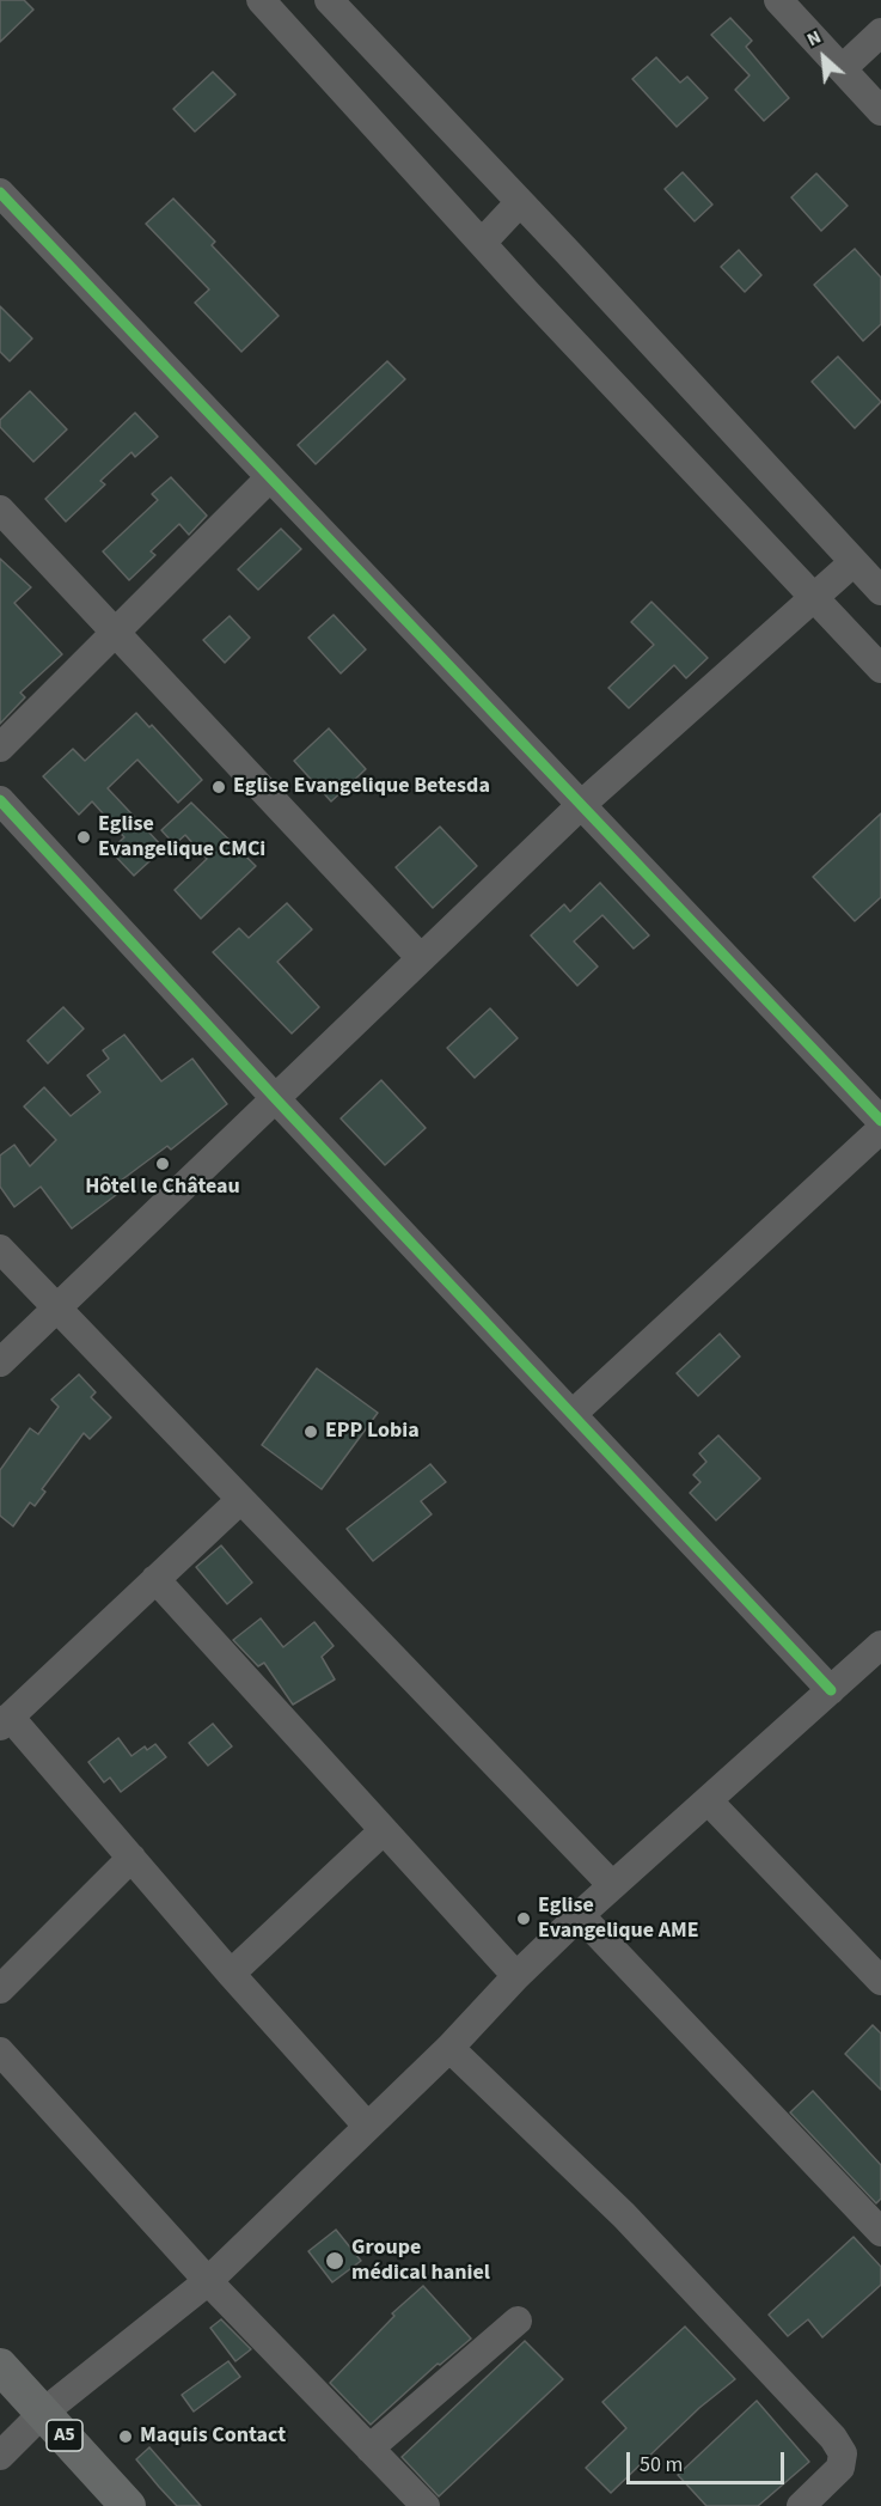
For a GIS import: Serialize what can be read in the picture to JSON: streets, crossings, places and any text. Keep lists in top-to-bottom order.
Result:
{
  "streets": {
    "main road": ["A5"]
  },
  "places": [
    "Eglise Evangelique Betesda",
    "Eglise Evangelique CMCi",
    "Hôtel le Château",
    "EPP Lobia",
    "Eglise Evangelique AME",
    "Groupe médical haniel",
    "Maquis Contact"
  ],
  "scale_bar": "50 m",
  "north": "top left"
}
